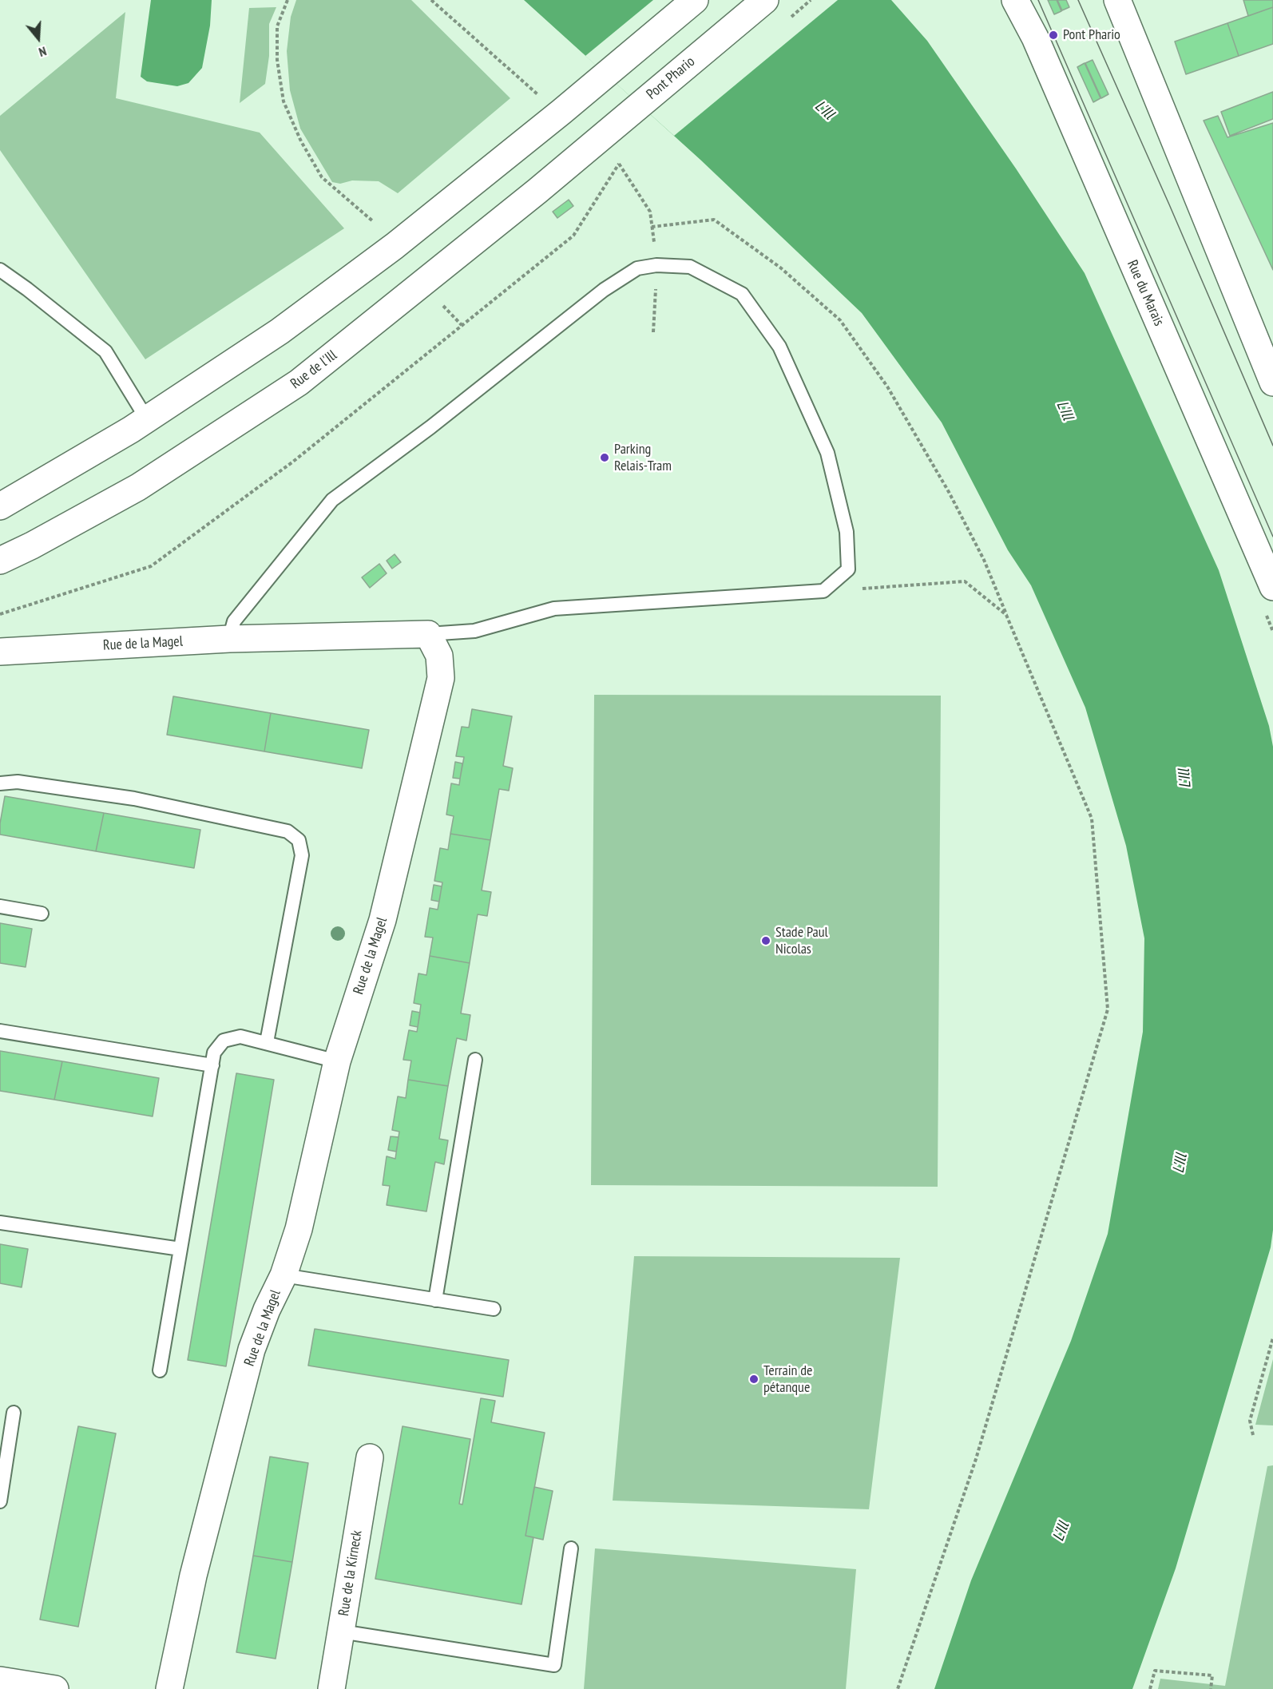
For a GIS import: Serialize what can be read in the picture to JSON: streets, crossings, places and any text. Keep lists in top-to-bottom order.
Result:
{
  "streets": {
    "main road": [
      "Pont Phario",
      "Rue du Marais",
      "Rue de l'Ill",
      "Rue de la Magel",
      "Rue de la Kirneck"
    ]
  },
  "crossings": [
    ["Pont Phario", "Rue de l'Ill"]
  ],
  "water": ["L'Ill"],
  "places": [
    "Pont Phario",
    "Parking Relais-Tram",
    "Stade Paul Nicolas",
    "Terrain de pétanque"
  ],
  "north": "bottom"
}
